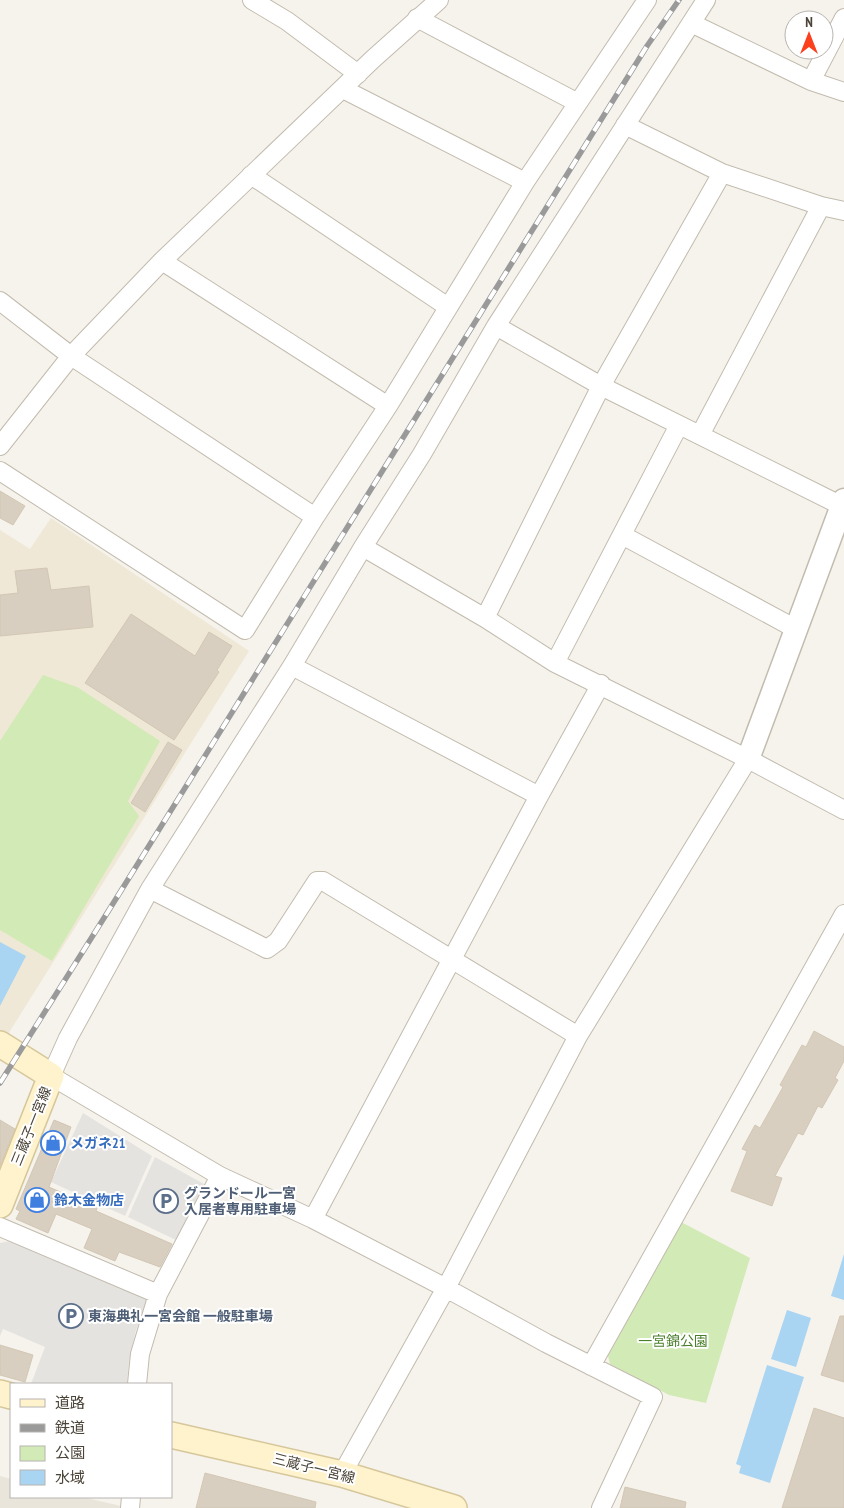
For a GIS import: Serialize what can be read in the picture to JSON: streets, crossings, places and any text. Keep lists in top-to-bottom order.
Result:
{
  "streets": {
    "main road": ["三蔵子一宮線"]
  },
  "parks": ["一宮錦公園"],
  "places": {
    "shop": ["メガネ21", "鈴木金物店"],
    "parking": ["グランドール一宮 入居者専用駐車場", "東海典礼一宮会館 一般駐車場"]
  },
  "legend": [
    "道路",
    "鉄道",
    "公園",
    "水域"
  ],
  "north": "top"
}
